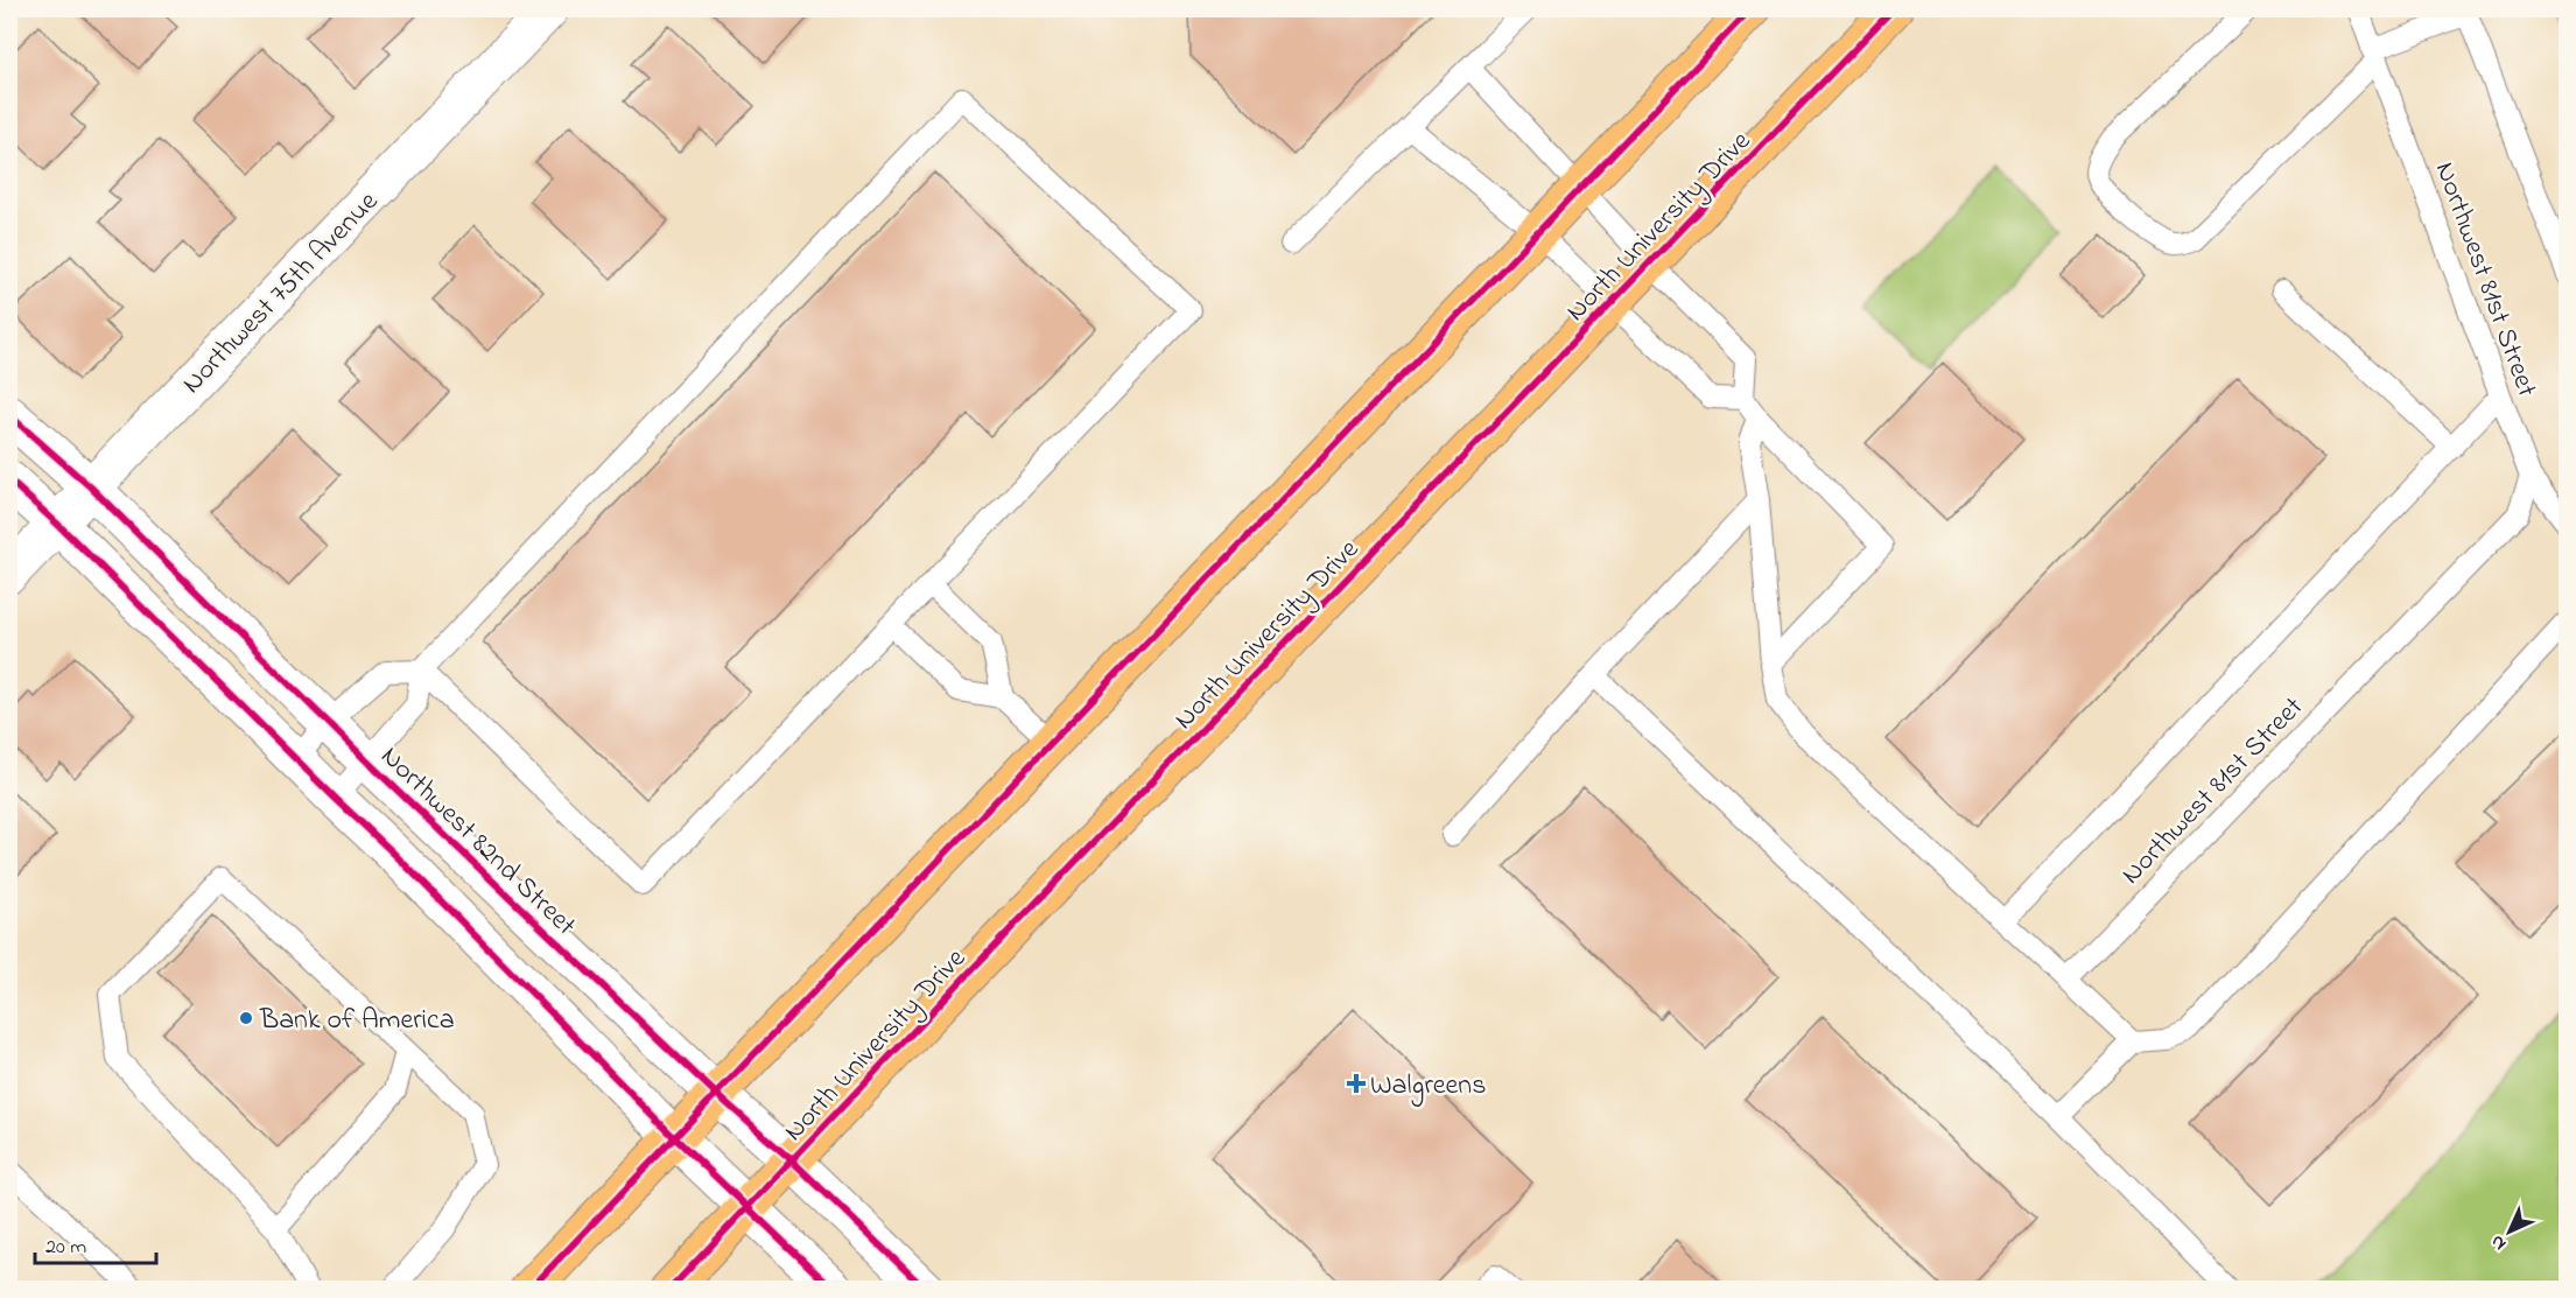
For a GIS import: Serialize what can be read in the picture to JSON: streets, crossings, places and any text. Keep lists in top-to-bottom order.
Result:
{
  "streets": {
    "main road": ["North University Drive"],
    "street": ["Northwest 75th Avenue", "Northwest 82nd Street"],
    "lane": ["Northwest 81st Street"]
  },
  "crossings": [
    ["North University Drive", "Northwest 82nd Street"],
    ["Northwest 75th Avenue", "Northwest 82nd Street"]
  ],
  "places": {
    "other": ["Bank of America"],
    "health": ["Walgreens"]
  },
  "scale_bar": "20 m",
  "north": "bottom left"
}
